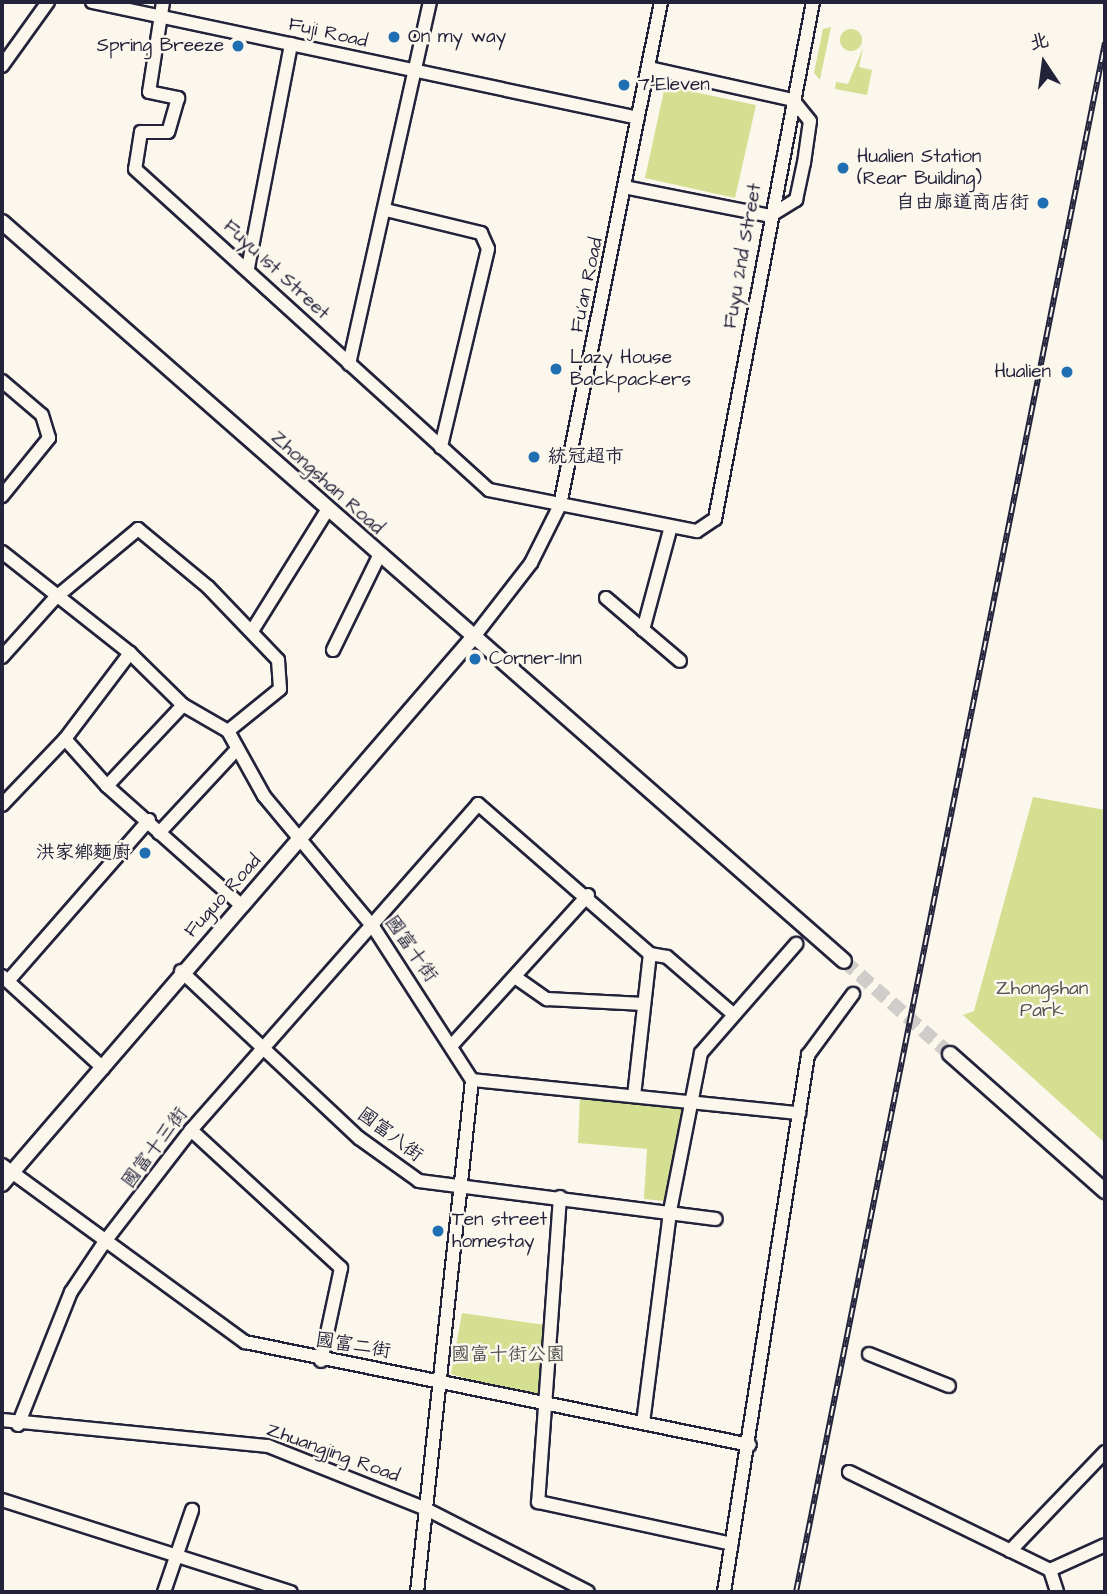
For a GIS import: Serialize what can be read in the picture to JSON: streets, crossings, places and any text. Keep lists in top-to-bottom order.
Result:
{
  "streets": {
    "street": [
      "Fuji Road",
      "Fuyu 2nd Street",
      "Fuyu 1st Street",
      "Fu’an Road",
      "Zhongshan Road",
      "Fuguo Road",
      "國富十街",
      "國富八街",
      "國富十三街",
      "國富二街",
      "Zhuangjing Road"
    ]
  },
  "crossings": [
    ["Fuji Road", "Fuyu 1st Street"],
    ["Fuji Road", "Fu’an Road"],
    ["Fuyu 2nd Street", "Fuyu 1st Street"],
    ["Fuyu 1st Street", "Fu’an Road"],
    ["Fu’an Road", "Zhongshan Road"],
    ["Fu’an Road", "Fuguo Road"],
    ["Zhongshan Road", "Fuguo Road"],
    ["Fuguo Road", "國富十街"],
    ["Fuguo Road", "國富八街"],
    ["Fuguo Road", "國富二街"],
    ["國富十街", "國富十三街"],
    ["國富八街", "國富十三街"],
    ["國富十三街", "國富二街"],
    ["國富十三街", "Zhuangjing Road"]
  ],
  "parks": ["Zhongshan Park", "國富十街公園"],
  "places": [
    "On my way",
    "Spring Breeze",
    "7-Eleven",
    "Hualien Station (Rear Building)",
    "自由廊道商店街",
    "Lazy House Backpackers",
    "Hualien",
    "統冠超市",
    "Corner-Inn",
    "洪家鄉麵廚",
    "Ten street homestay"
  ],
  "north": "top"
}
